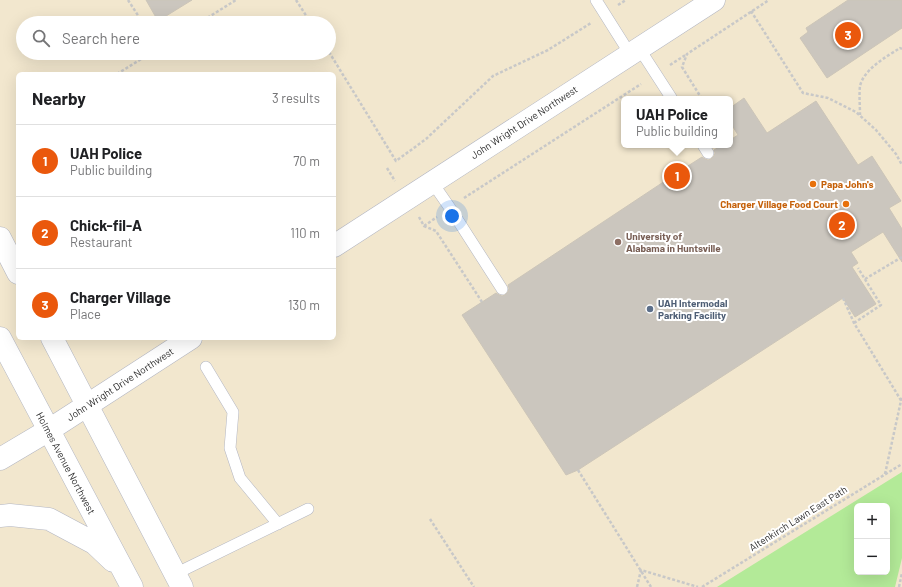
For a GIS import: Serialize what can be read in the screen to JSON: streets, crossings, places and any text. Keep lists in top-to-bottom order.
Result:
{
  "streets": {
    "main road": ["John Wright Drive Northwest", "Holmes Avenue Northwest"],
    "path": ["Altenkirch Lawn East Path"]
  },
  "crossings": [
    ["John Wright Drive Northwest", "Holmes Avenue Northwest"]
  ],
  "places": [
    "Papa John's",
    "Charger Village Food Court",
    "University of Alabama in Huntsville",
    "UAH Intermodal Parking Facility"
  ],
  "page": {
    "search": "Search here",
    "pins": ["3", "1", "2"],
    "heading": ["Nearby", "3 results"],
    "popup": ["UAH Police", "Public building"],
    "list": [
      {
        "mark": "1",
        "name": "UAH Police",
        "note": "Public building",
        "value": "70 m"
      },
      {
        "mark": "2",
        "name": "Chick-fil-A",
        "note": "Restaurant",
        "value": "110 m"
      },
      {
        "mark": "3",
        "name": "Charger Village",
        "note": "Place",
        "value": "130 m"
      }
    ],
    "map_buttons": ["+", "−"]
  }
}
